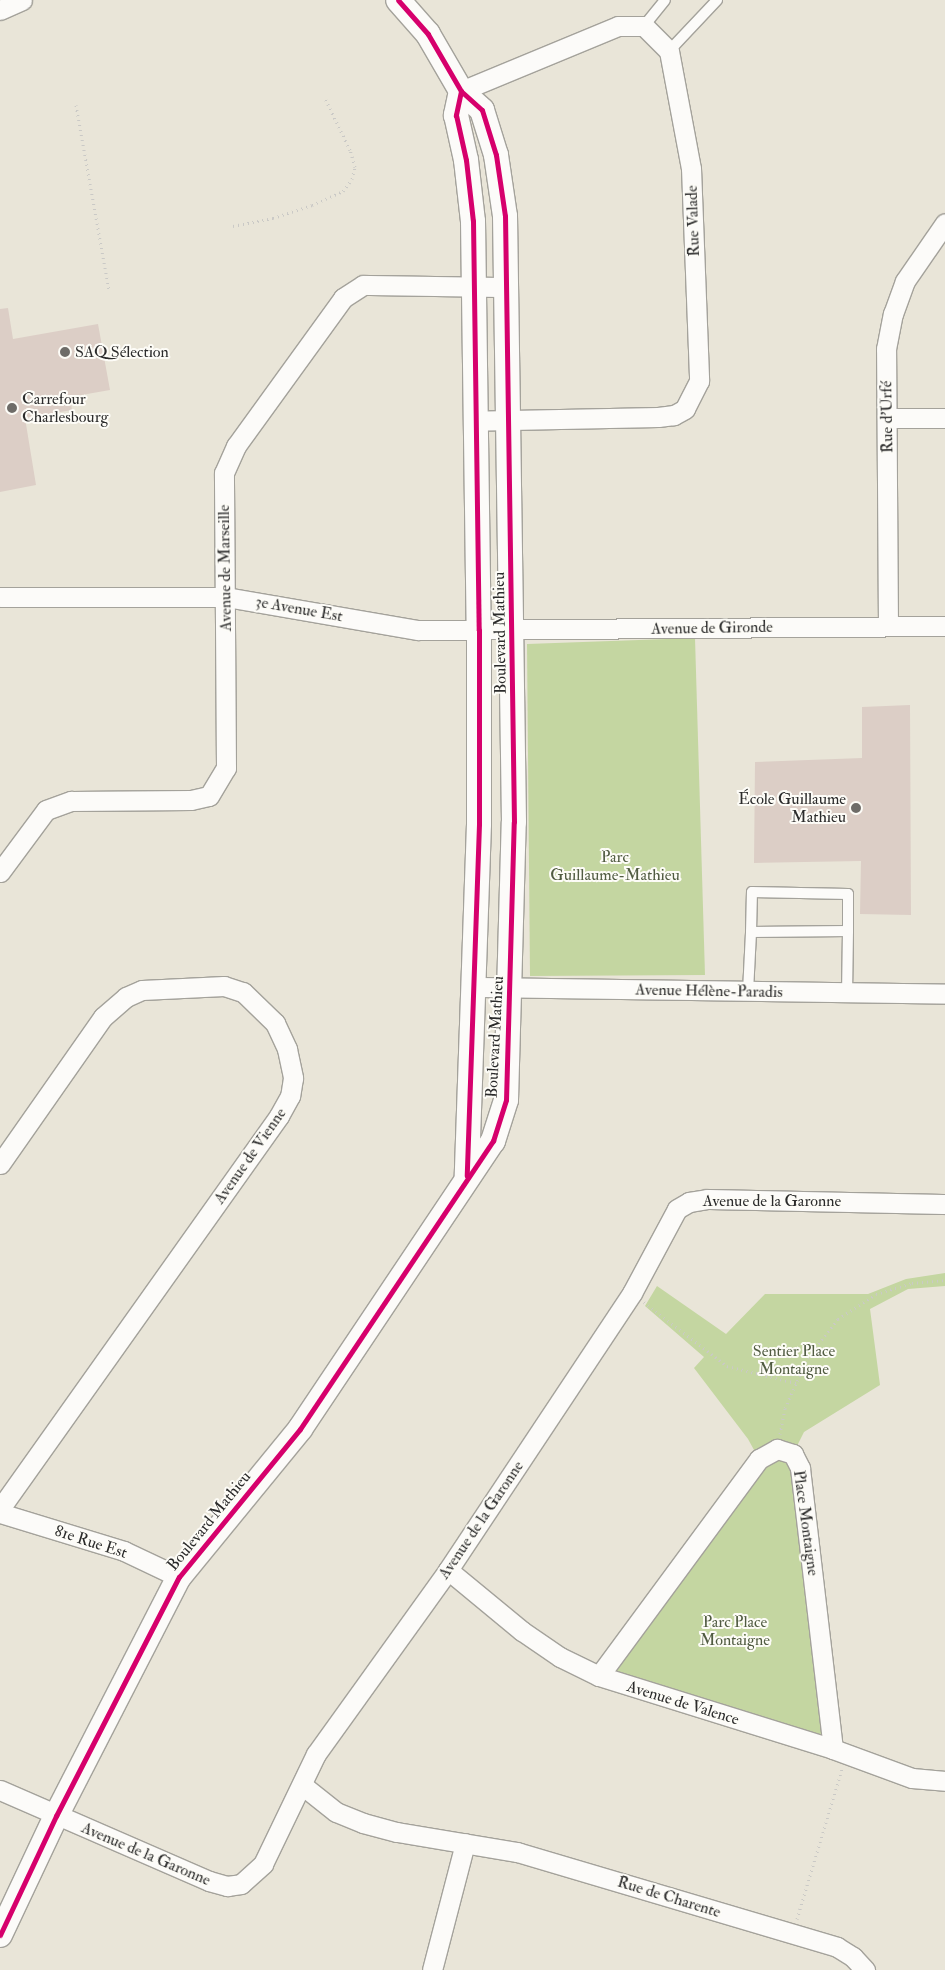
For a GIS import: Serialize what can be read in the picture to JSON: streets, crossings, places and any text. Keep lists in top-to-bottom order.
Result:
{
  "streets": {
    "street": [
      "Rue Valade",
      "Rue d'Urfé",
      "Avenue de Marseille",
      "3e Avenue Est",
      "Avenue de Gironde",
      "Boulevard Mathieu",
      "Avenue Hélène-Paradis",
      "Avenue de Vienne",
      "Avenue de la Garonne",
      "Place Montaigne",
      "81e Rue Est",
      "Avenue de Valence",
      "Rue de Charente"
    ]
  },
  "crossings": [
    ["Rue Valade", "Boulevard Mathieu"],
    ["Rue d'Urfé", "Avenue de Gironde"],
    ["Avenue de Marseille", "3e Avenue Est"],
    ["Avenue de Marseille", "Boulevard Mathieu"],
    ["3e Avenue Est", "Avenue de Gironde"],
    ["3e Avenue Est", "Boulevard Mathieu"],
    ["Avenue de Gironde", "Boulevard Mathieu"],
    ["Boulevard Mathieu", "Avenue Hélène-Paradis"],
    ["Boulevard Mathieu", "Avenue de la Garonne"],
    ["Boulevard Mathieu", "81e Rue Est"],
    ["Avenue de la Garonne", "Avenue de Valence"],
    ["Avenue de la Garonne", "Rue de Charente"],
    ["Place Montaigne", "Avenue de Valence"]
  ],
  "parks": ["Parc Guillaume-Mathieu", "Sentier Place Montaigne", "Parc Place Montaigne"],
  "places": ["SAQ Sélection", "Carrefour Charlesbourg", "École Guillaume Mathieu"]
}
